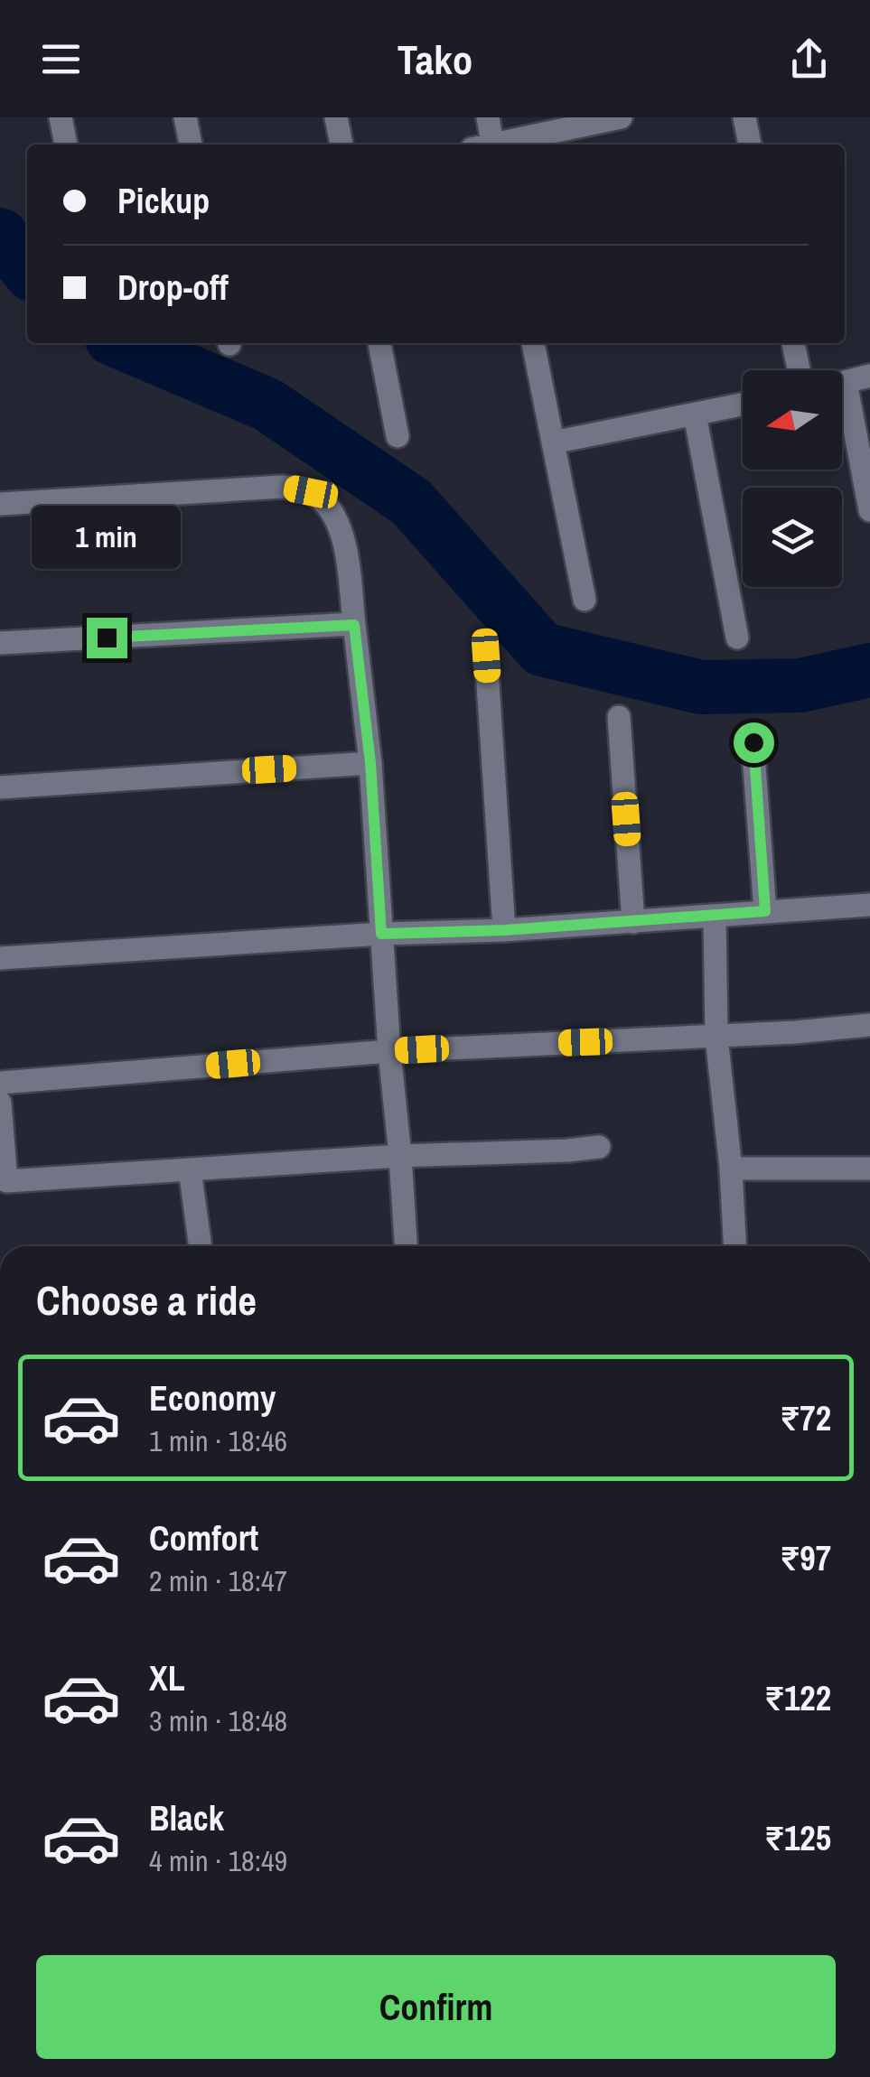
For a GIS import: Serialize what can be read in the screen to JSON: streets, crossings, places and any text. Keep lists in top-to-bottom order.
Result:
{
  "north": "left",
  "page": {
    "header": "Tako",
    "banner": ["Pickup", "Drop-off"],
    "bubble": "1 min",
    "heading": "Choose a ride",
    "list": [
      {
        "name": "Economy",
        "note": "1 min · 18:46",
        "value": "₹72"
      },
      {
        "name": "Comfort",
        "note": "2 min · 18:47",
        "value": "₹97"
      },
      {
        "name": "XL",
        "note": "3 min · 18:48",
        "value": "₹122"
      },
      {
        "name": "Black",
        "note": "4 min · 18:49",
        "value": "₹125"
      }
    ],
    "buttons": "Confirm"
  }
}
